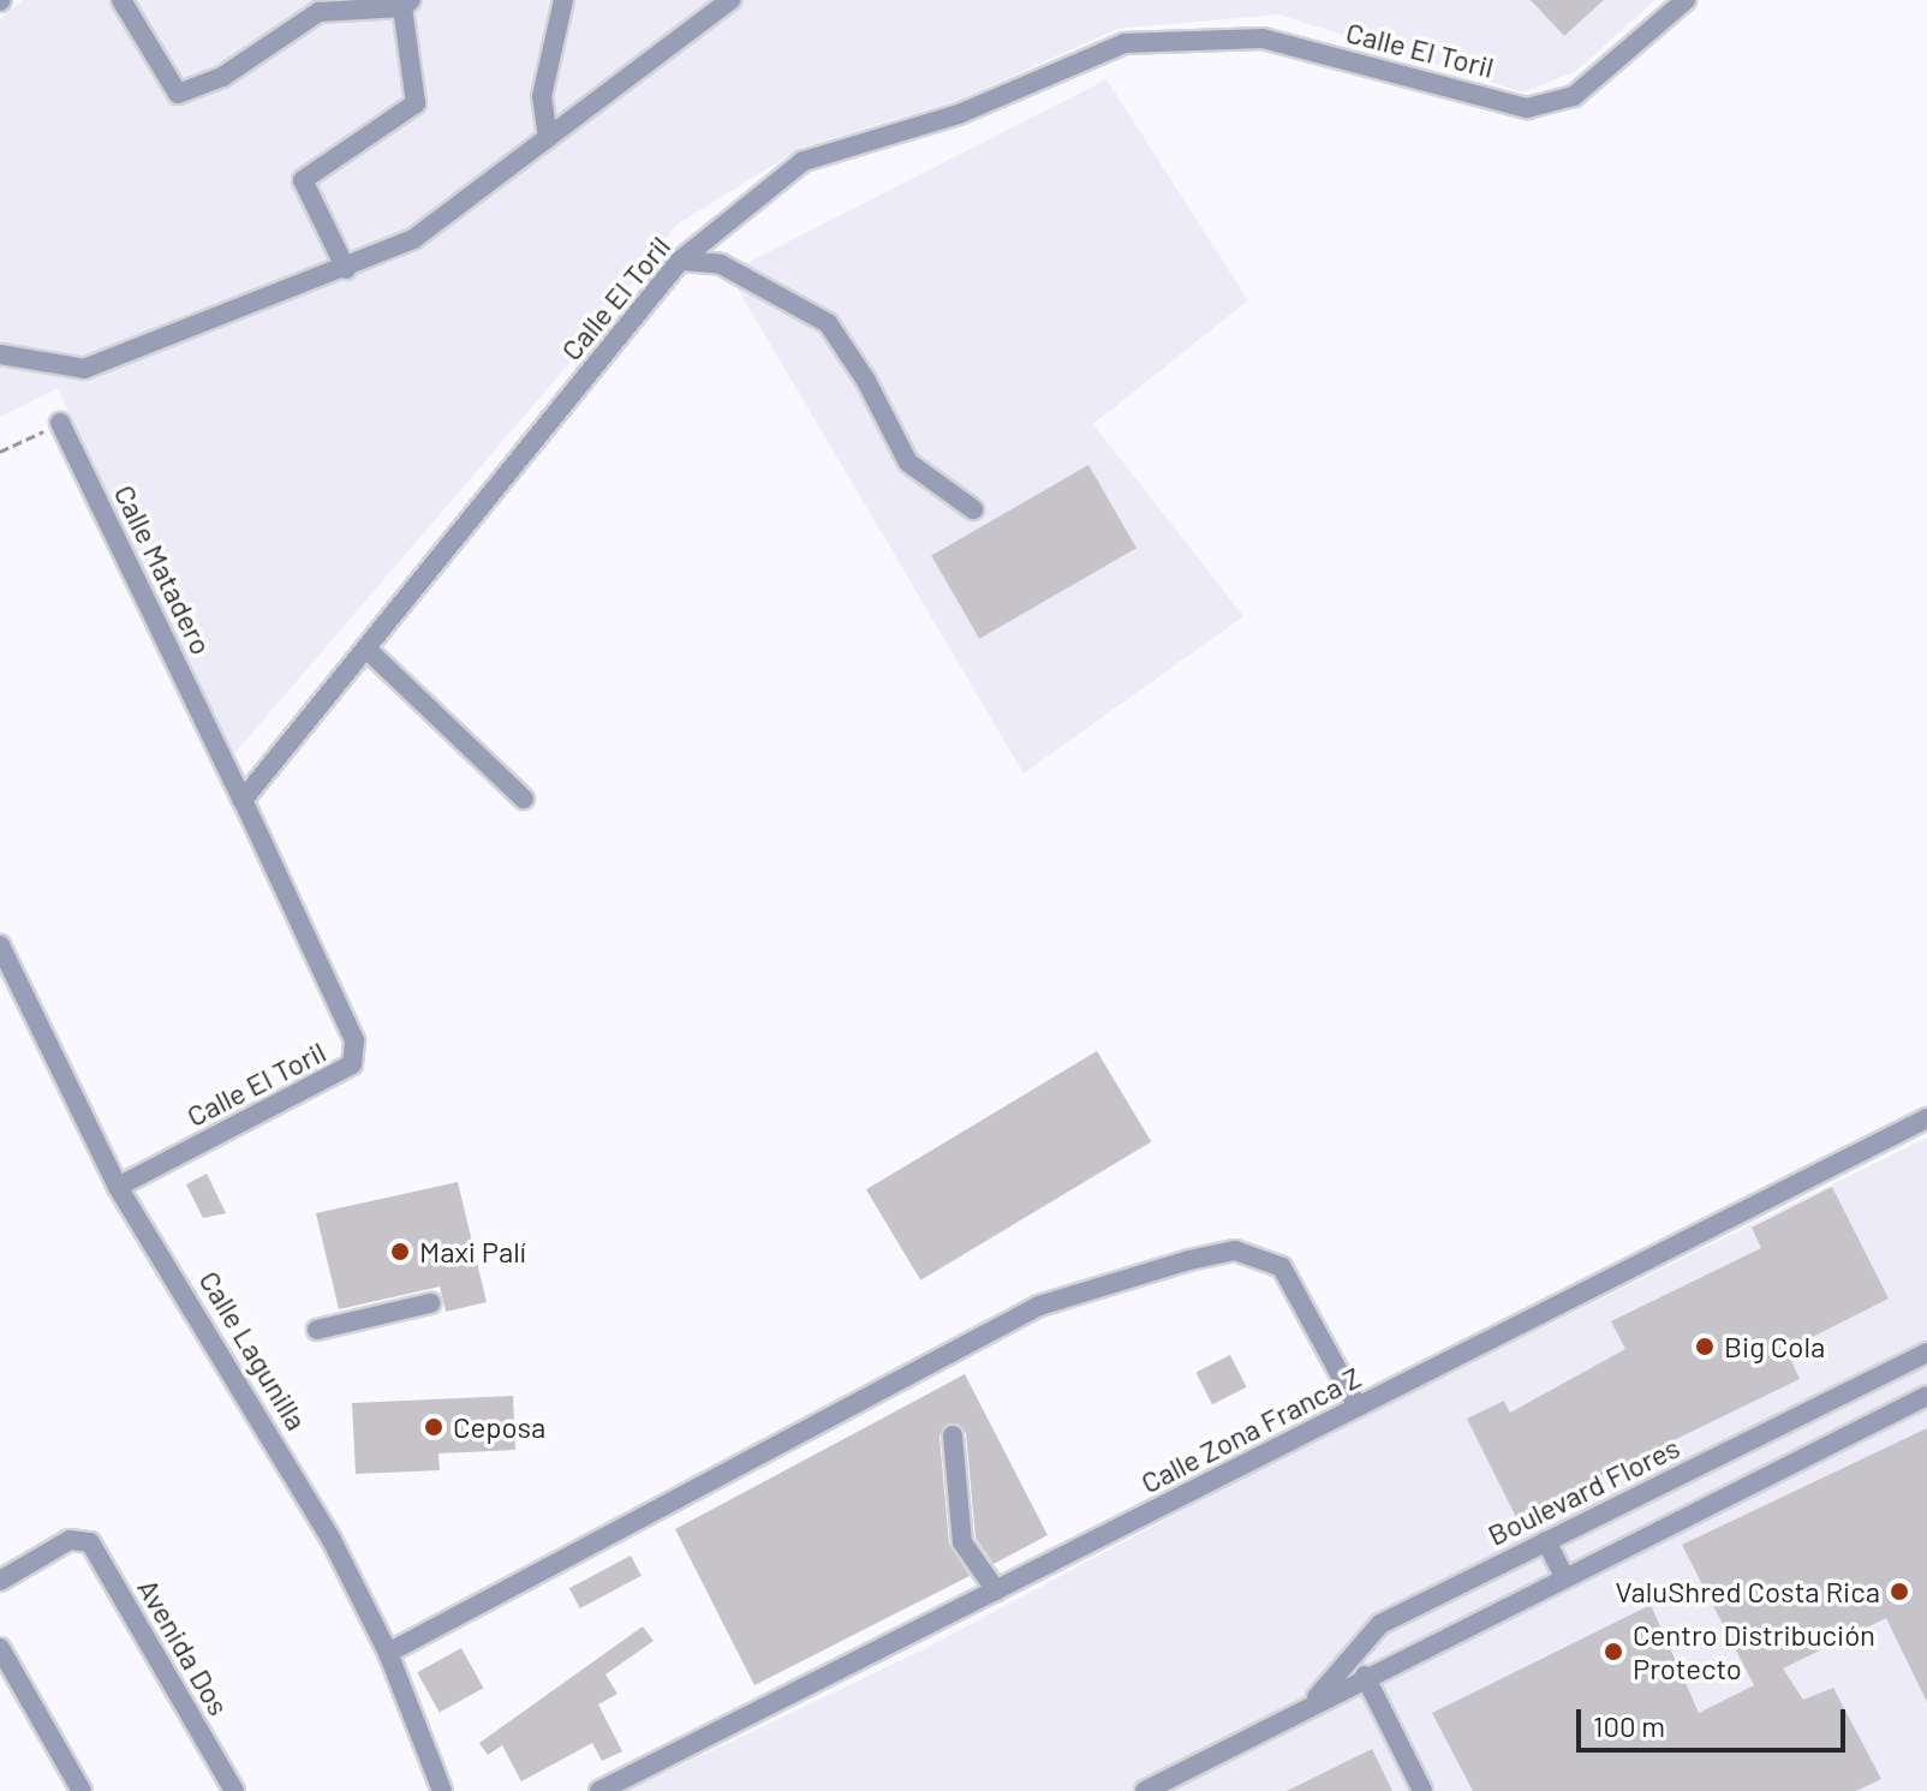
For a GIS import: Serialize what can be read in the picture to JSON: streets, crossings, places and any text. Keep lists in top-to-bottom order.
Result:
{
  "streets": {
    "street": [
      "Calle El Toril",
      "Calle Matadero",
      "Calle Lagunilla",
      "Calle Zona Franca Z",
      "Boulevard Flores",
      "Avenida Dos"
    ]
  },
  "crossings": [
    ["Calle El Toril", "Calle Matadero"],
    ["Calle El Toril", "Calle Lagunilla"]
  ],
  "places": [
    "Maxi Palí",
    "Big Cola",
    "Ceposa",
    "ValuShred Costa Rica",
    "Centro Distribución Protecto"
  ],
  "scale_bar": "100 m"
}
